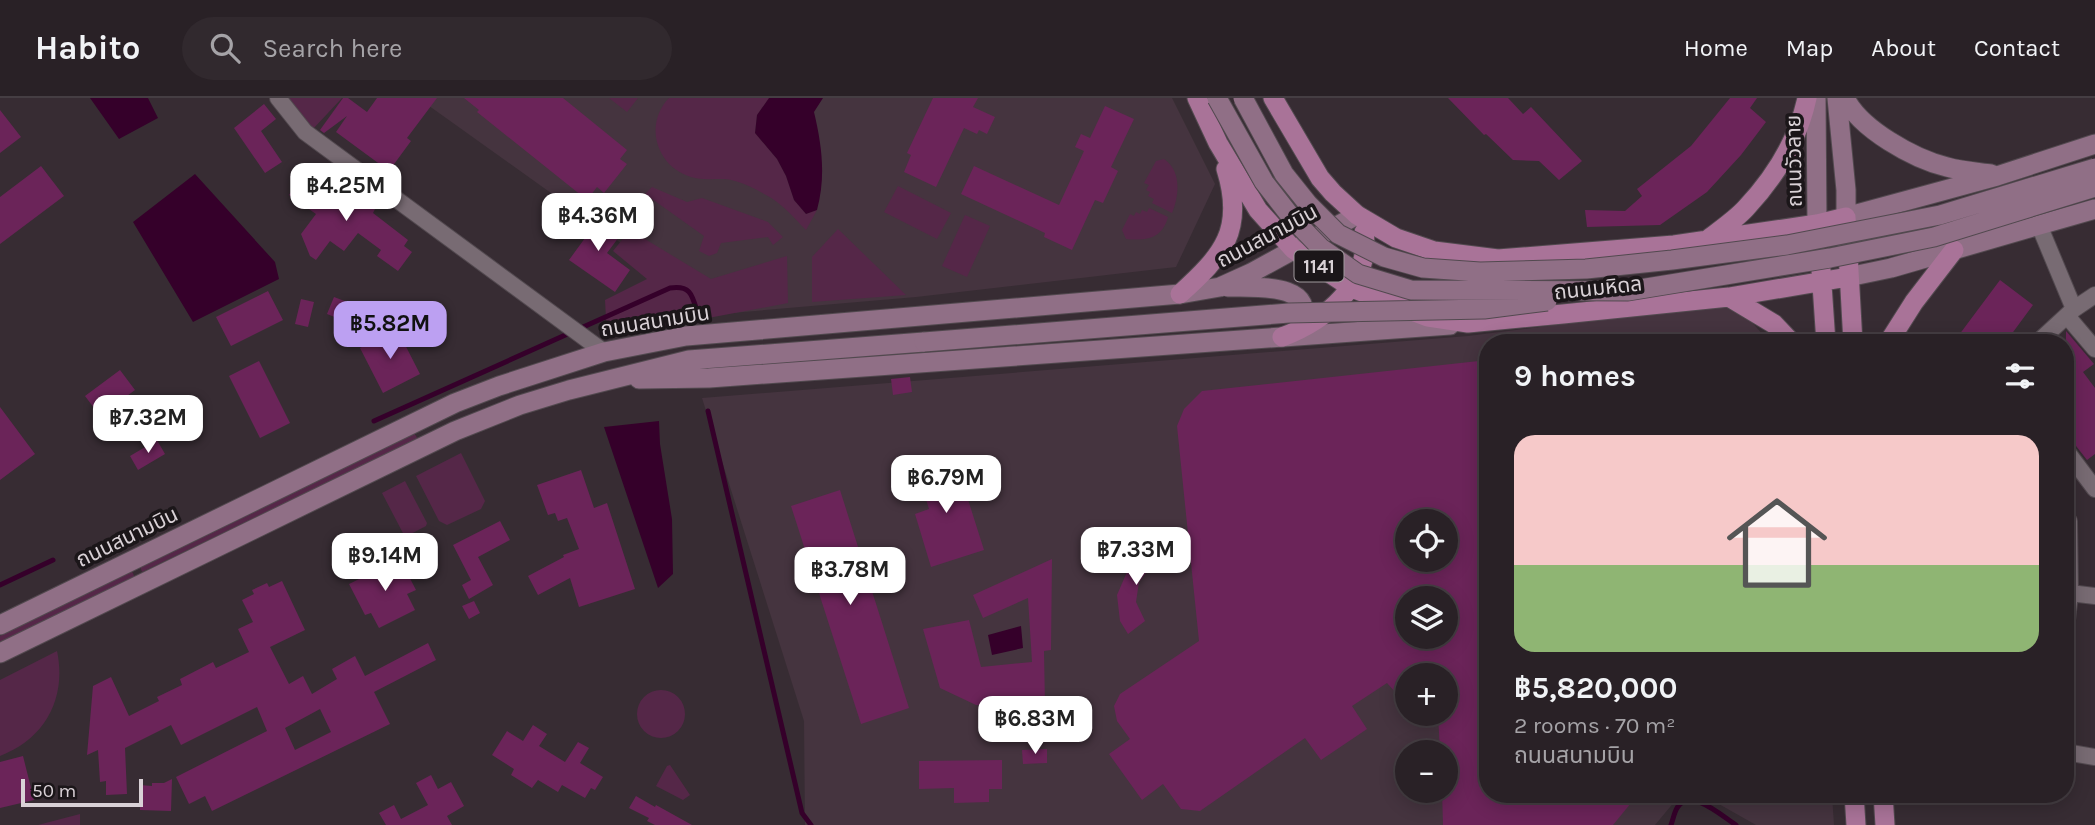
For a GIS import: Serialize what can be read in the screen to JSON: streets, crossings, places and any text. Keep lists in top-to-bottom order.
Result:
{
  "streets": {
    "main road": [
      "ถนนวัวลาย",
      "ถนนสนามบิน",
      "1141",
      "ถนนมหิดล"
    ]
  },
  "crossings": [
    ["ถนนวัวลาย", "ถนนมหิดล"],
    ["ถนนสนามบิน", "ถนนมหิดล"]
  ],
  "scale_bar": "50 m",
  "page": {
    "header": "Habito",
    "search": "Search here",
    "nav": [
      "Home",
      "Map",
      "About",
      "Contact"
    ],
    "price": [
      "฿4.25M",
      "฿4.36M",
      "฿5.82M",
      "฿7.32M",
      "฿6.79M",
      "฿7.33M",
      "฿9.14M",
      "฿3.78M",
      "฿6.83M"
    ],
    "heading": "9 homes",
    "list": [
      {
        "name": "฿5,820,000",
        "note": "2 rooms · 70 m² · ถนนสนามบิน"
      }
    ],
    "map_buttons": ["+", "−"],
    "scale": "50 m"
  }
}
